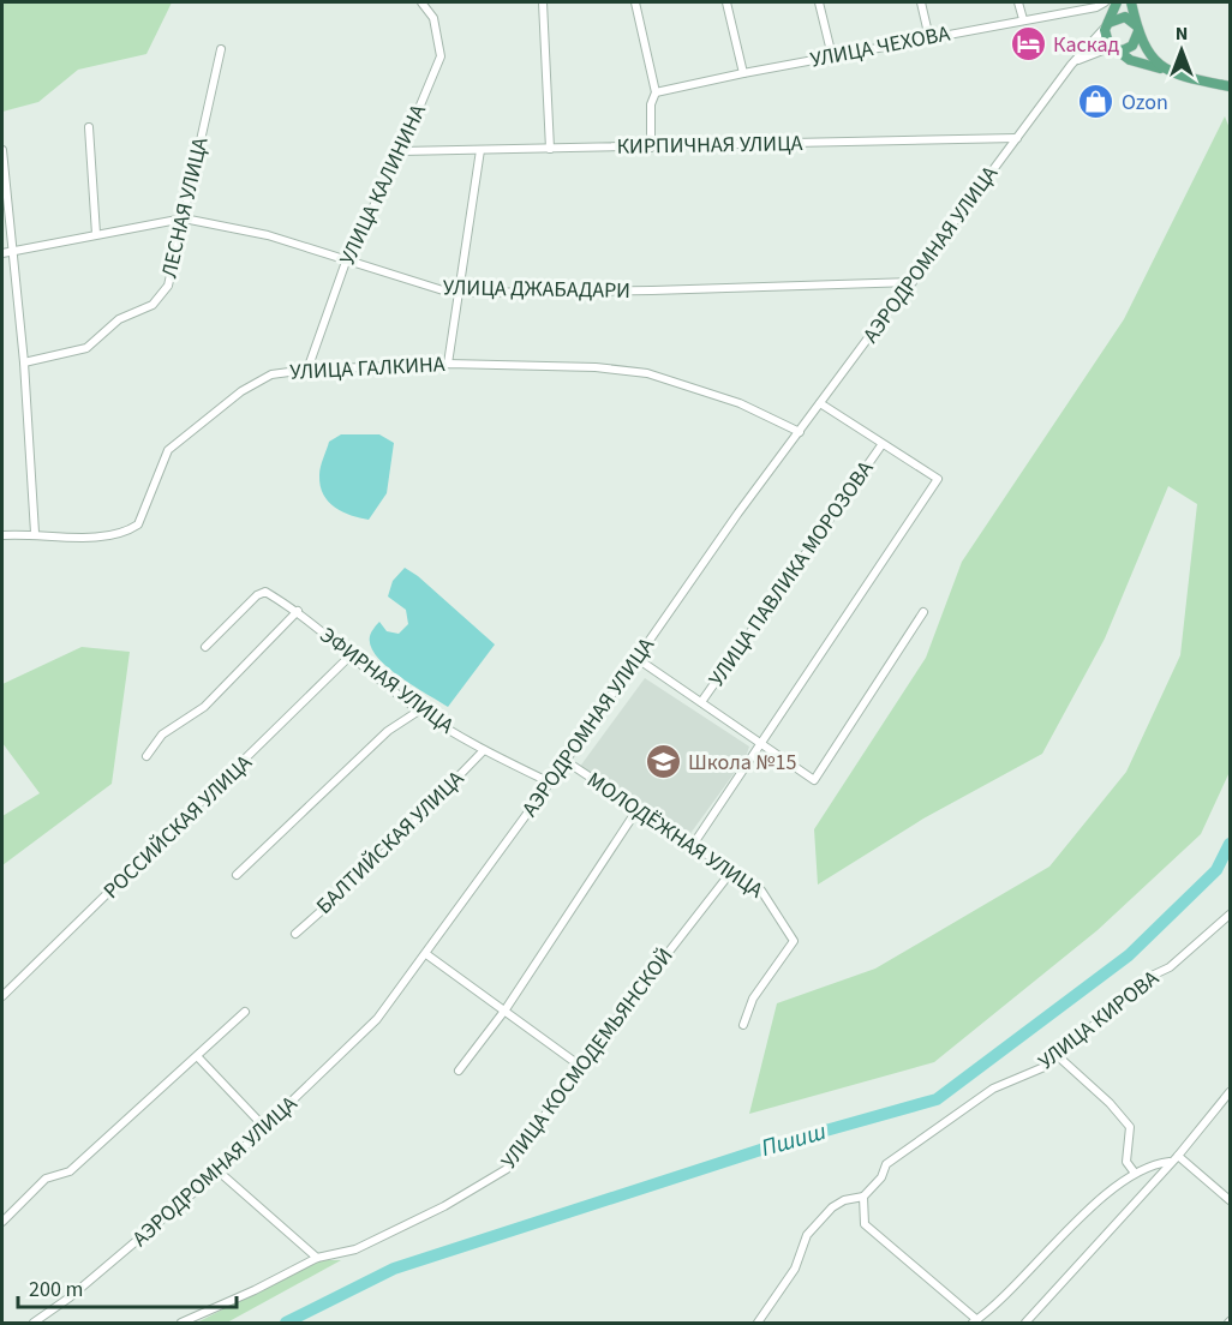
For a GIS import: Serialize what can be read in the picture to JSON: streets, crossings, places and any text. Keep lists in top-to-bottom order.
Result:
{
  "streets": {
    "street": [
      "УЛИЦА ЧЕХОВА",
      "КИРПИЧНАЯ УЛИЦА",
      "УЛИЦА КАЛИНИНА",
      "ЛЕСНАЯ УЛИЦА",
      "АЭРОДРОМНАЯ УЛИЦА",
      "УЛИЦА ДЖАБАДАРИ",
      "УЛИЦА ГАЛКИНА",
      "УЛИЦА ПАВЛИКА МОРОЗОВА",
      "ЭФИРНАЯ УЛИЦА",
      "РОССИЙСКАЯ УЛИЦА",
      "МОЛОДЁЖНАЯ УЛИЦА",
      "БАЛТИЙСКАЯ УЛИЦА",
      "УЛИЦА КИРОВА",
      "УЛИЦА КОСМОДЕМЬЯНСКОЙ"
    ]
  },
  "crossings": [
    ["КИРПИЧНАЯ УЛИЦА", "УЛИЦА КАЛИНИНА"],
    ["КИРПИЧНАЯ УЛИЦА", "АЭРОДРОМНАЯ УЛИЦА"],
    ["УЛИЦА КАЛИНИНА", "УЛИЦА ДЖАБАДАРИ"],
    ["УЛИЦА КАЛИНИНА", "УЛИЦА ГАЛКИНА"],
    ["ЛЕСНАЯ УЛИЦА", "УЛИЦА ДЖАБАДАРИ"],
    ["АЭРОДРОМНАЯ УЛИЦА", "УЛИЦА ДЖАБАДАРИ"],
    ["АЭРОДРОМНАЯ УЛИЦА", "УЛИЦА ГАЛКИНА"],
    ["АЭРОДРОМНАЯ УЛИЦА", "ЭФИРНАЯ УЛИЦА"],
    ["АЭРОДРОМНАЯ УЛИЦА", "МОЛОДЁЖНАЯ УЛИЦА"],
    ["ЭФИРНАЯ УЛИЦА", "РОССИЙСКАЯ УЛИЦА"],
    ["ЭФИРНАЯ УЛИЦА", "БАЛТИЙСКАЯ УЛИЦА"],
    ["МОЛОДЁЖНАЯ УЛИЦА", "УЛИЦА КОСМОДЕМЬЯНСКОЙ"]
  ],
  "water": ["Пшиш"],
  "places": {
    "hotel": ["Каскад"],
    "shop": ["Ozon"],
    "school or university": ["Школа №15"]
  },
  "scale_bar": "200 m",
  "north": "top"
}
